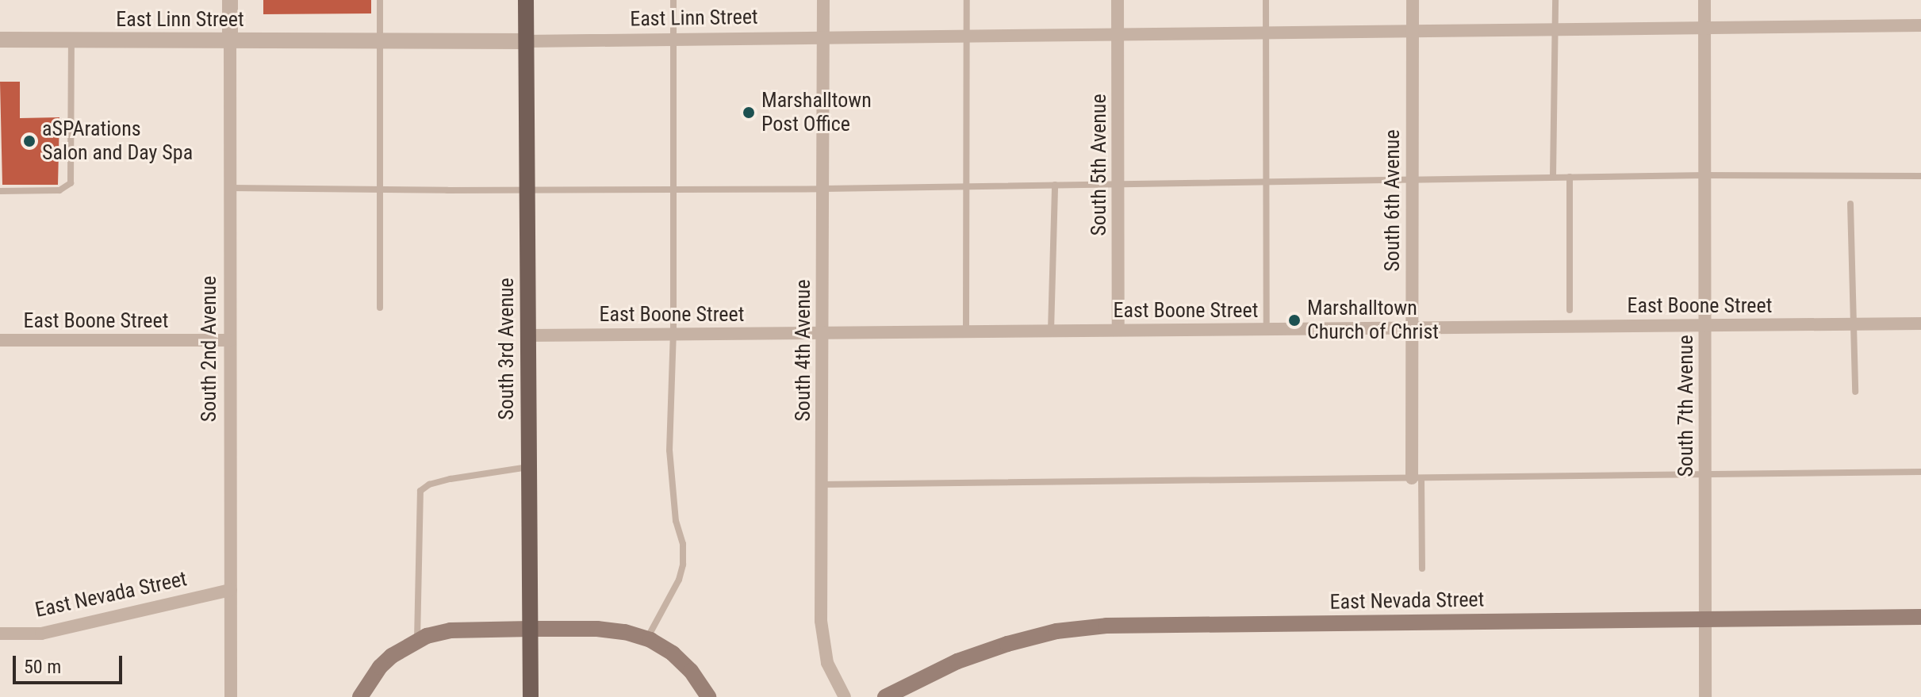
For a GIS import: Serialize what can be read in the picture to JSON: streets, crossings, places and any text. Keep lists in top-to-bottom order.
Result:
{
  "streets": {
    "main road": ["South 3rd Avenue", "East Nevada Street"],
    "street": [
      "East Linn Street",
      "South 5th Avenue",
      "South 6th Avenue",
      "East Boone Street",
      "South 2nd Avenue",
      "South 4th Avenue",
      "South 7th Avenue"
    ]
  },
  "crossings": [
    ["East Linn Street", "South 5th Avenue"],
    ["East Linn Street", "South 6th Avenue"],
    ["East Linn Street", "South 2nd Avenue"],
    ["East Linn Street", "South 3rd Avenue"],
    ["East Linn Street", "South 4th Avenue"],
    ["East Linn Street", "South 7th Avenue"],
    ["South 5th Avenue", "East Boone Street"],
    ["South 6th Avenue", "East Boone Street"],
    ["East Boone Street", "South 2nd Avenue"],
    ["East Boone Street", "South 3rd Avenue"],
    ["East Boone Street", "South 4th Avenue"],
    ["East Boone Street", "South 7th Avenue"],
    ["South 2nd Avenue", "East Nevada Street"],
    ["South 7th Avenue", "East Nevada Street"]
  ],
  "places": ["Marshalltown Post Office", "aSPArations Salon and Day Spa", "Marshalltown Church of Christ"],
  "scale_bar": "50 m"
}
